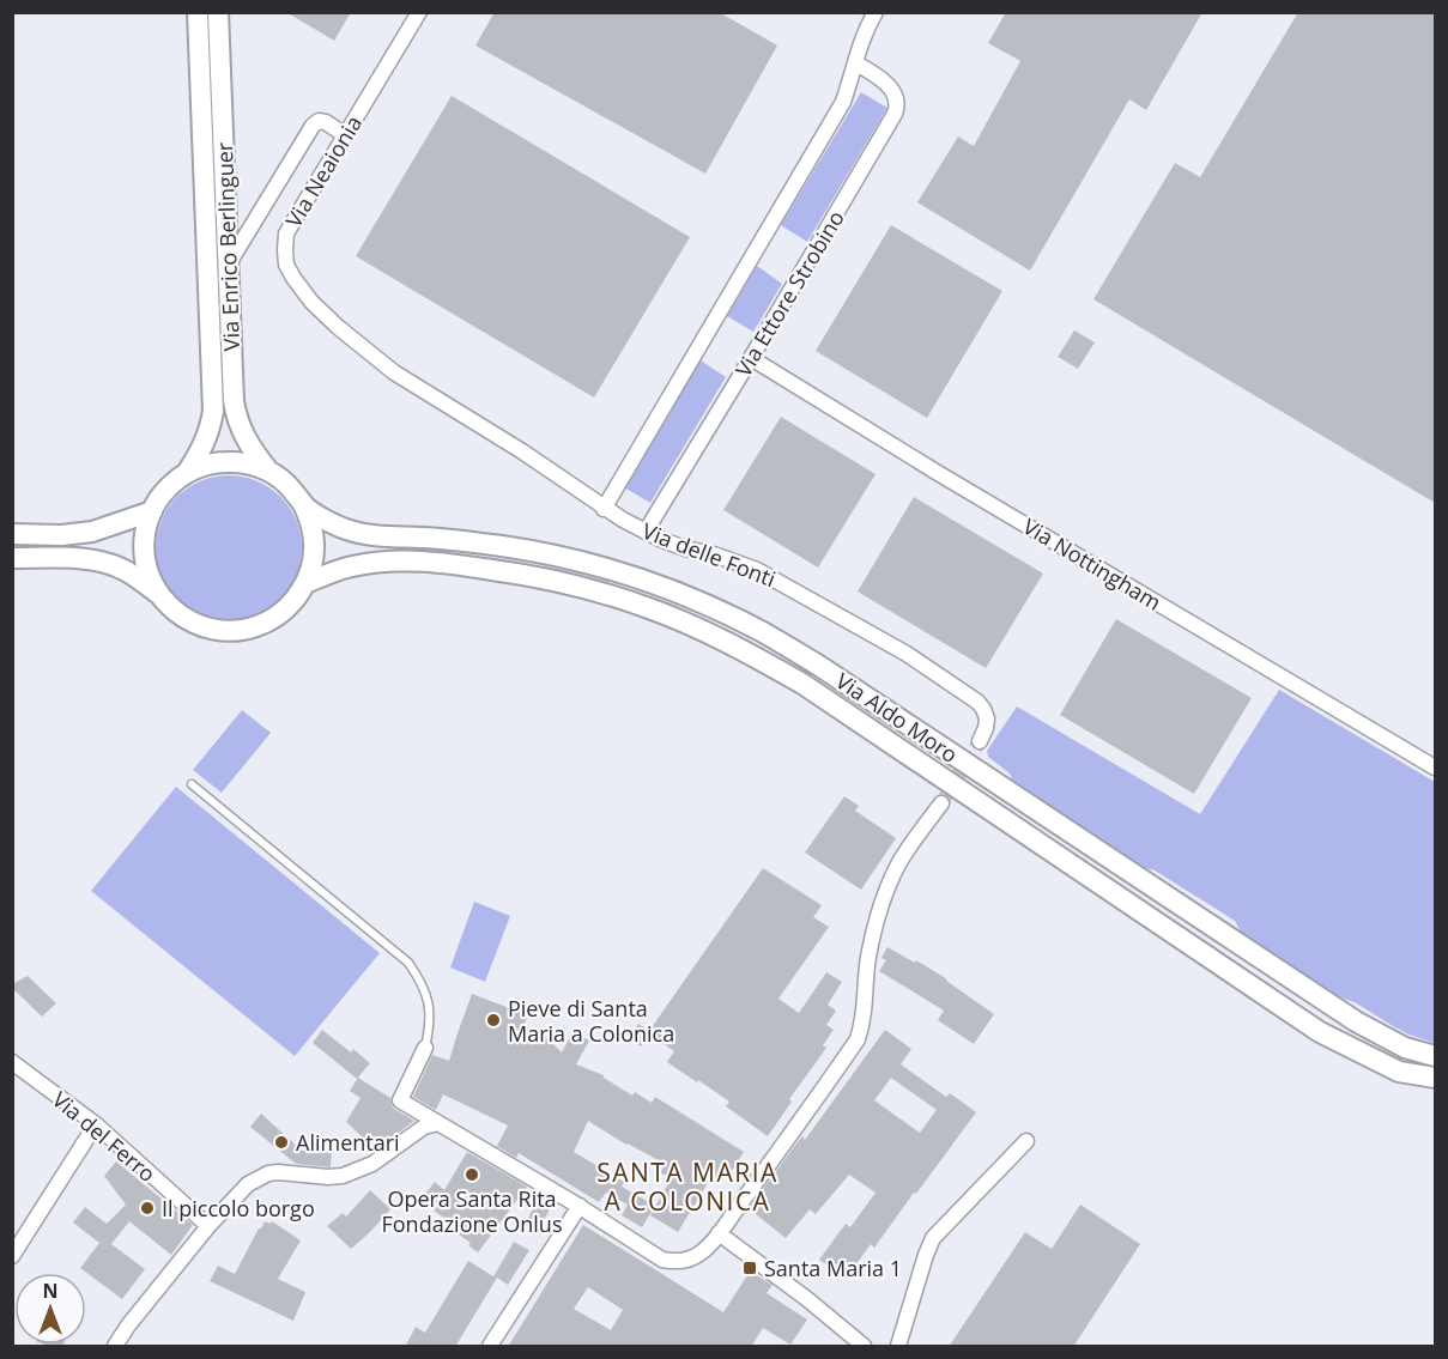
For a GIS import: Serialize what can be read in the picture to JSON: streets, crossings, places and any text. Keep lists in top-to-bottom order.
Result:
{
  "streets": {
    "street": [
      "Via Neaionia",
      "Via Enrico Berlinguer",
      "Via Ettore Strobino",
      "Via delle Fonti",
      "Via Nottingham",
      "Via Aldo Moro",
      "Via del Ferro"
    ]
  },
  "crossings": [
    ["Via Neaionia", "Via delle Fonti"],
    ["Via Enrico Berlinguer", "Via Aldo Moro"],
    ["Via Ettore Strobino", "Via delle Fonti"],
    ["Via Ettore Strobino", "Via Nottingham"]
  ],
  "districts": ["SANTA MARIA A COLONICA"],
  "places": {
    "other": [
      "Pieve di Santa Maria a Colonica",
      "Alimentari",
      "Opera Santa Rita Fondazione Onlus",
      "Il piccolo borgo"
    ],
    "transit": ["Santa Maria 1"]
  },
  "north": "top"
}
